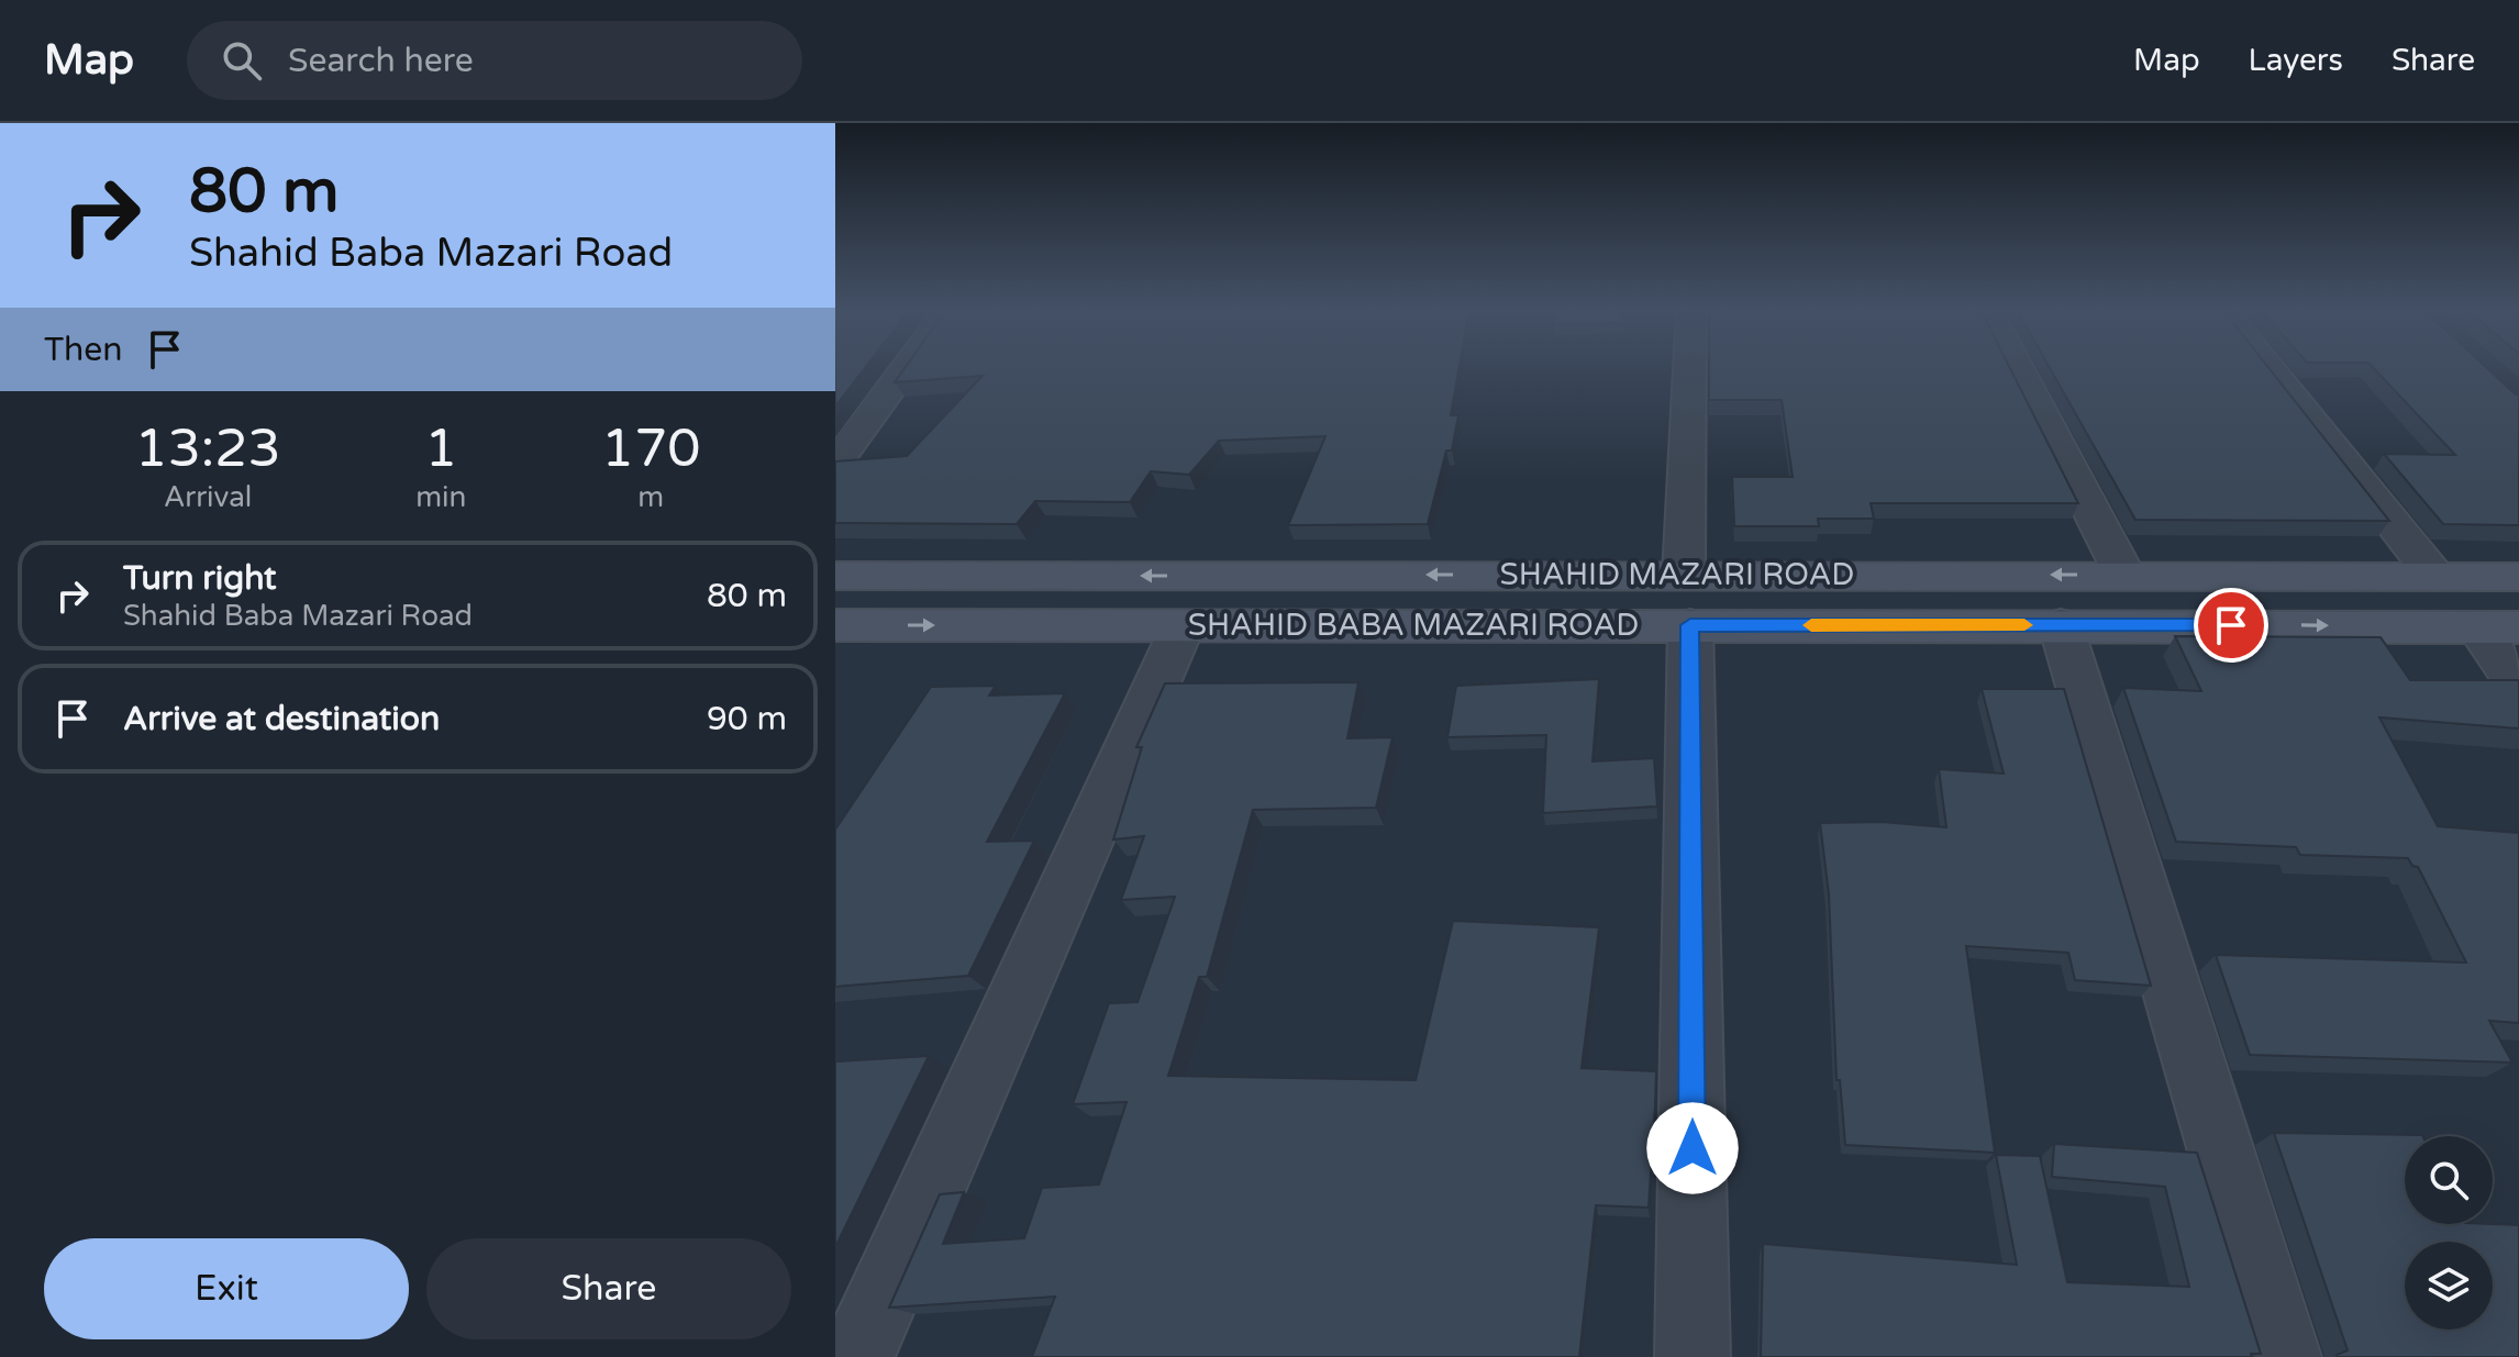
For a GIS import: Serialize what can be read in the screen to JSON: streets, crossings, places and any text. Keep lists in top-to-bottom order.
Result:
{
  "streets": {
    "main road": ["SHAHID MAZARI ROAD", "SHAHID BABA MAZARI ROAD"]
  },
  "crossings": [
    ["SHAHID MAZARI ROAD", "SHAHID BABA MAZARI ROAD"]
  ],
  "one_way": ["SHAHID MAZARI ROAD", "SHAHID BABA MAZARI ROAD"],
  "page": {
    "header": "Map",
    "search": "Search here",
    "nav": ["Map", "Layers", "Share"],
    "turn": ["80 m", "Shahid Baba Mazari Road"],
    "then": "Then",
    "eta": [
      "13:23",
      "Arrival",
      "1",
      "min",
      "170",
      "m"
    ],
    "list": [
      {
        "name": "Turn right",
        "note": "Shahid Baba Mazari Road",
        "value": "80 m"
      },
      {
        "name": "Arrive at destination",
        "value": "90 m"
      }
    ],
    "buttons": ["Exit", "Share"]
  }
}
